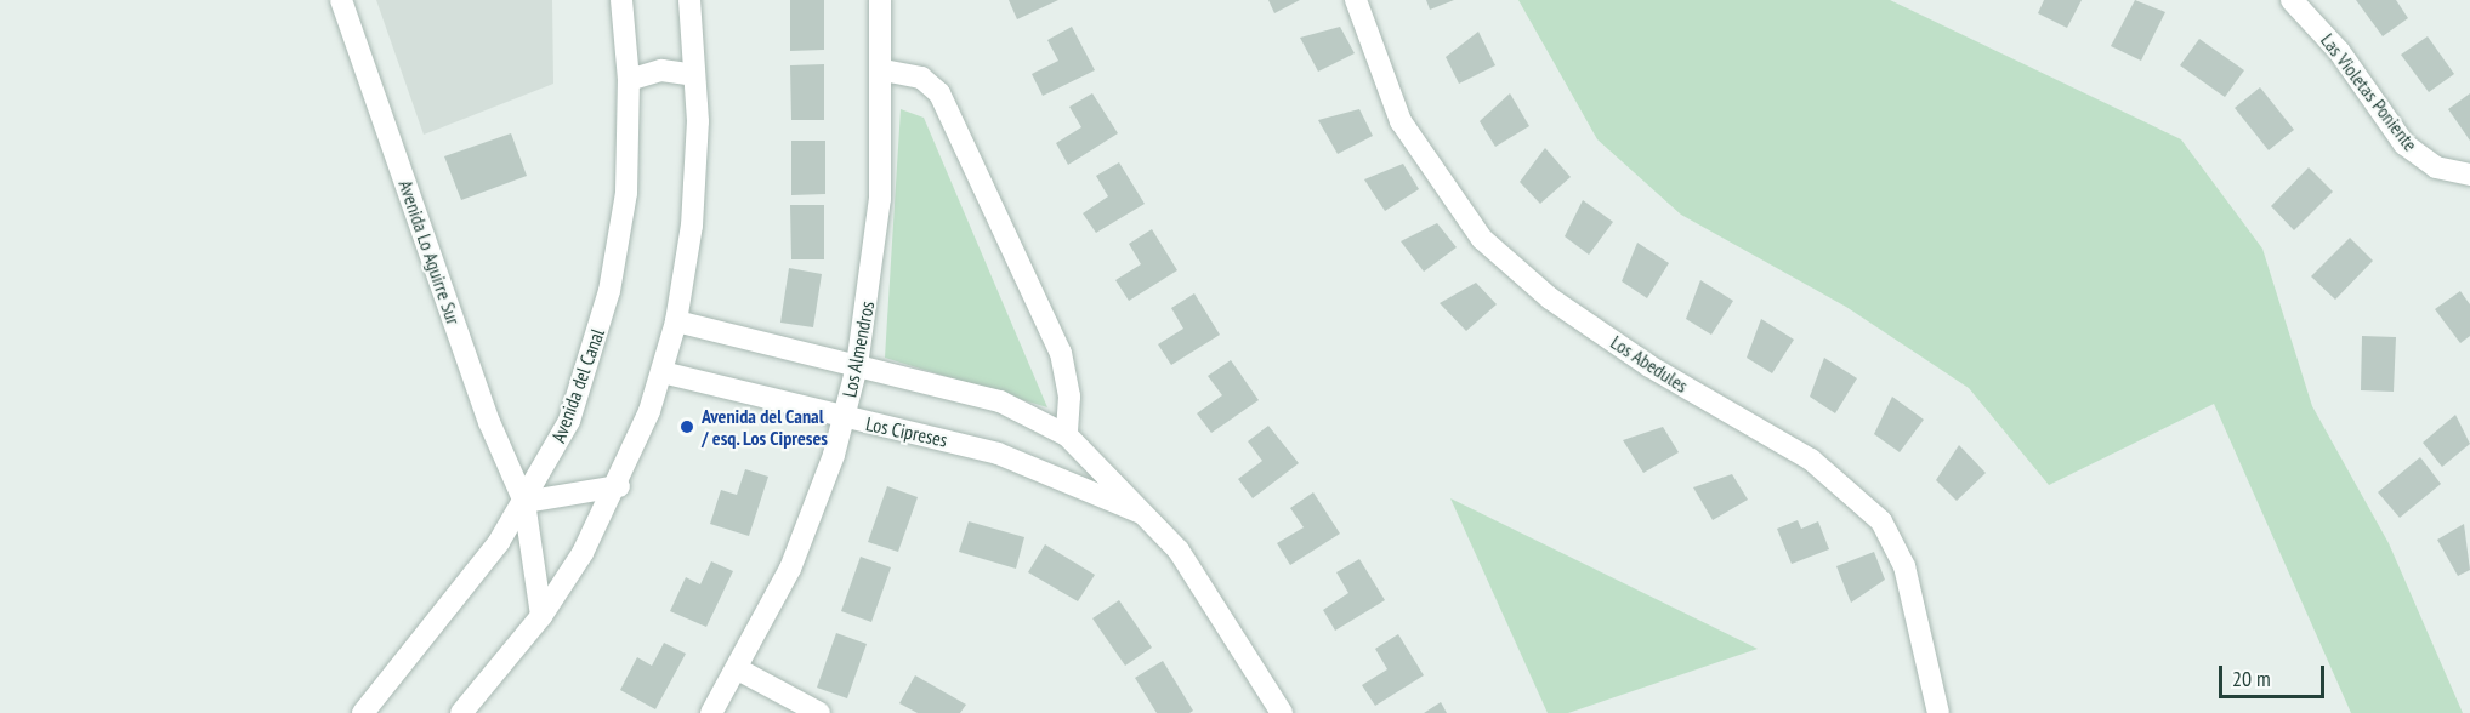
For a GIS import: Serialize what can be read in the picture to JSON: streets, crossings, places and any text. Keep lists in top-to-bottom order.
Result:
{
  "streets": {
    "street": [
      "Las Violetas Poniente",
      "Avenida Lo Aguirre Sur",
      "Los Almendros",
      "Los Abedules",
      "Avenida del Canal",
      "Los Cipreses"
    ]
  },
  "crossings": [
    ["Avenida Lo Aguirre Sur", "Avenida del Canal"],
    ["Los Almendros", "Los Cipreses"]
  ],
  "places": ["Avenida del Canal / esq. Los Cipreses"],
  "scale_bar": "20 m"
}
